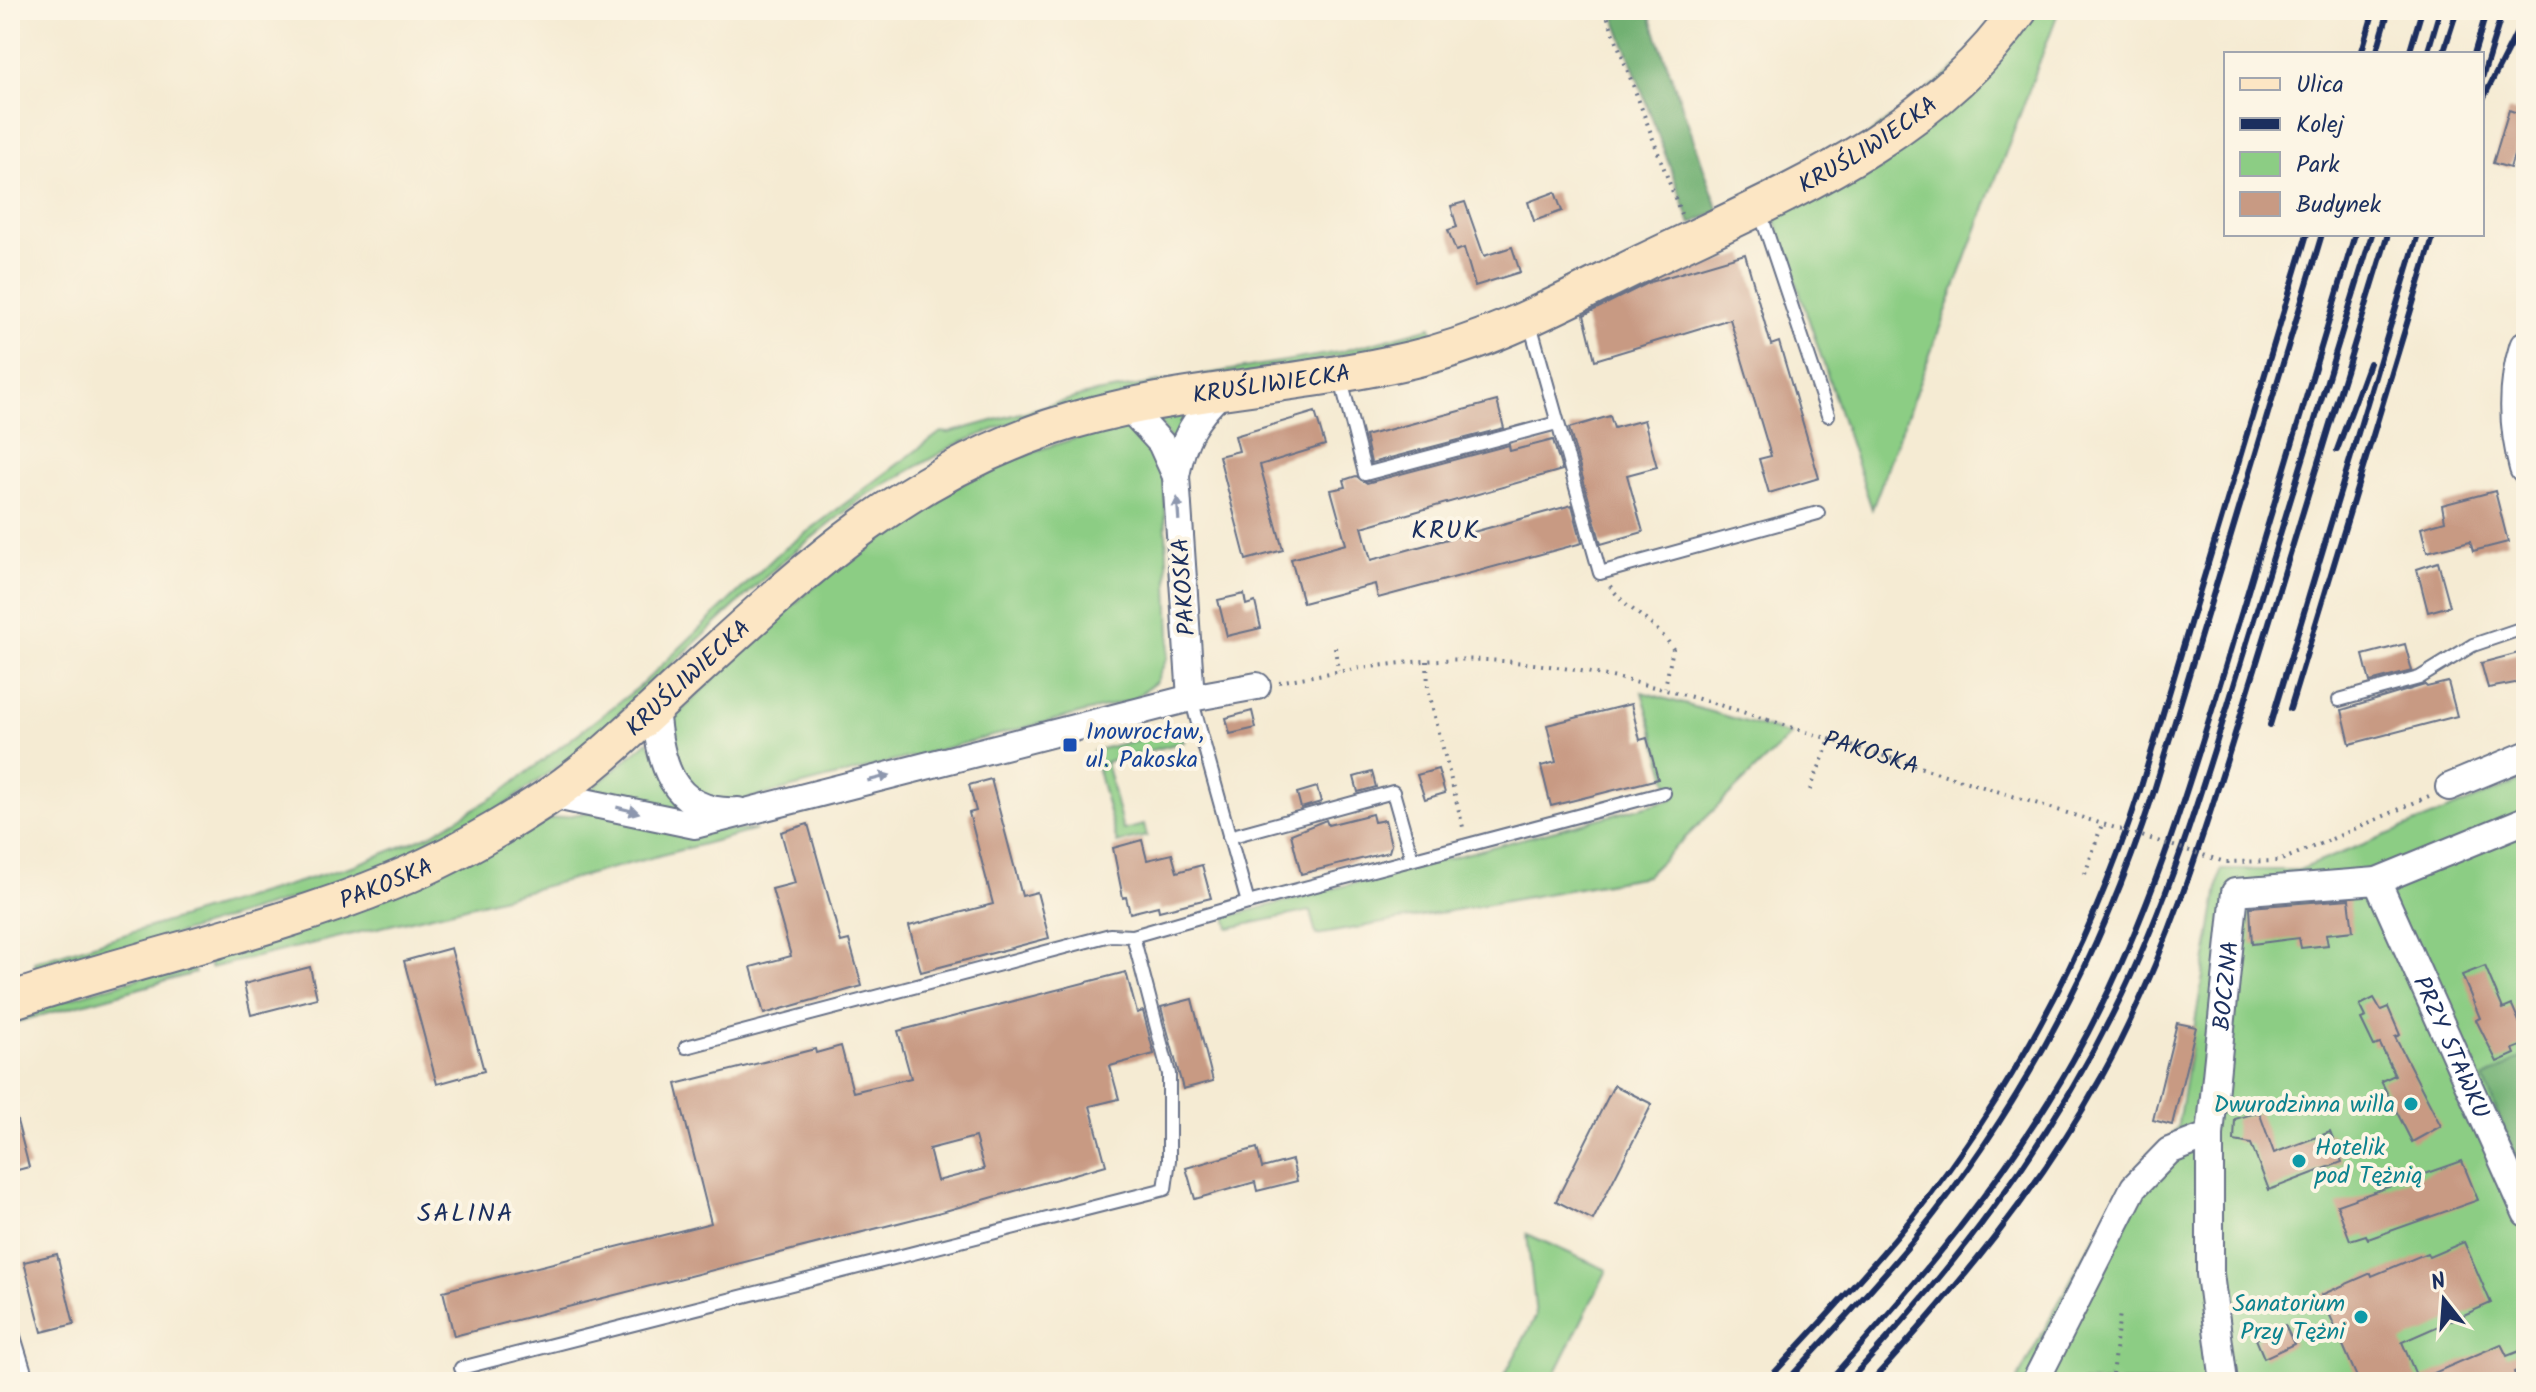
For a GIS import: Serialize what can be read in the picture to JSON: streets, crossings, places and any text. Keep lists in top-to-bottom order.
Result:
{
  "streets": {
    "main road": ["KRUŚLIWIECKA", "PAKOSKA"],
    "street": ["BOCZNA", "PRZY STAWKU"]
  },
  "crossings": [
    ["KRUŚLIWIECKA", "PAKOSKA"],
    ["BOCZNA", "PRZY STAWKU"]
  ],
  "districts": ["KRUK", "SALINA"],
  "places": {
    "transit": ["Inowrocław, ul. Pakoska"],
    "other": ["Dwurodzinna willa", "Hotelik pod Tężnią", "Sanatorium Przy Tężni"]
  },
  "legend": [
    "Ulica",
    "Kolej",
    "Park",
    "Budynek"
  ],
  "north": "top"
}
